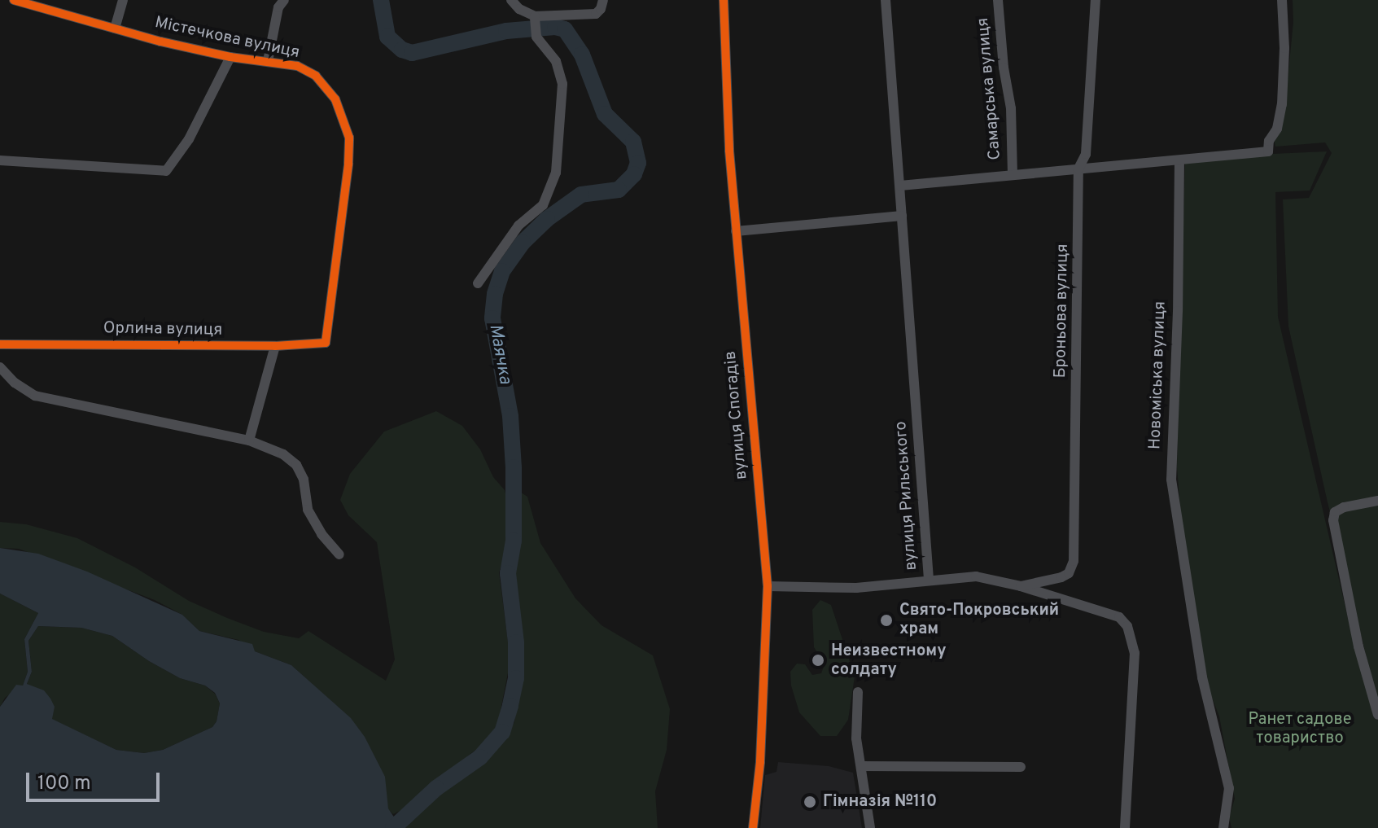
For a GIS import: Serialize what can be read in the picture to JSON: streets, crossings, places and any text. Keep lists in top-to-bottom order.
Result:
{
  "streets": {
    "street": [
      "Містечкова вулиця",
      "Самарська вулиця",
      "Броньова вулиця",
      "Орлина вулиця",
      "Новоміська вулиця",
      "вулиця Спогадів",
      "вулиця Рильського"
    ]
  },
  "crossings": [
    ["Містечкова вулиця", "Орлина вулиця"],
    ["Броньова вулиця", "вулиця Рильського"]
  ],
  "water": ["Маячка"],
  "parks": ["Ранет садове товариство"],
  "places": ["Свято-Покровський храм", "Неизвестному солдату", "Гімназія №110"],
  "scale_bar": "100 m"
}
